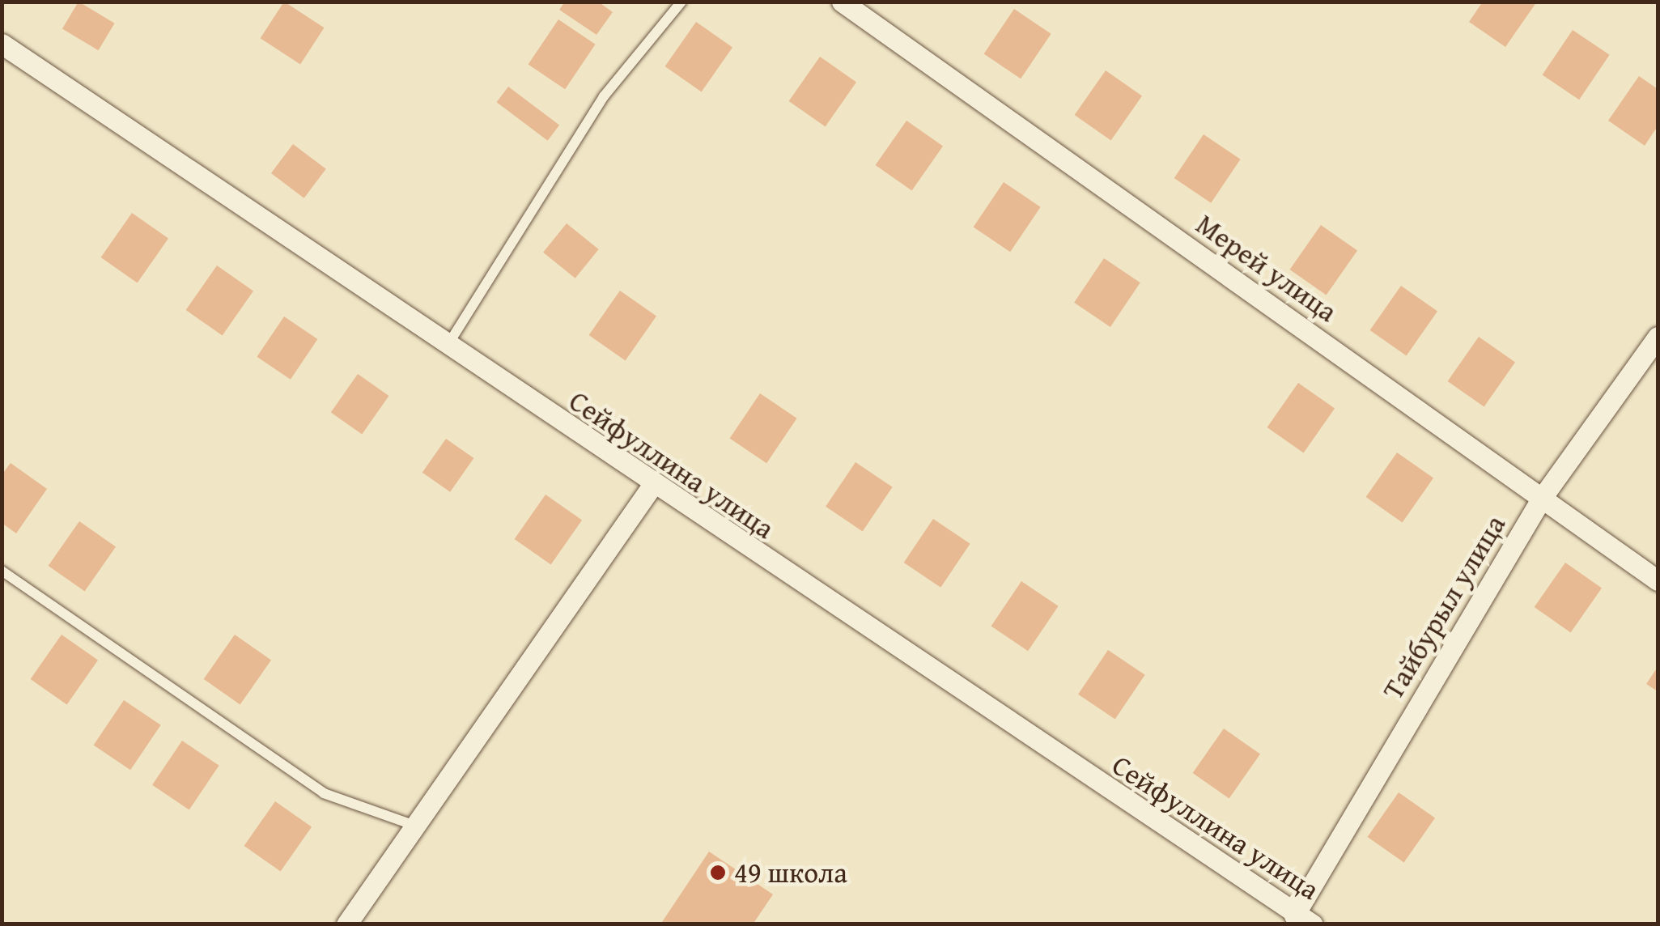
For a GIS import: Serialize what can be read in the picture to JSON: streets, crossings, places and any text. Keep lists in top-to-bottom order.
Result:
{
  "streets": {
    "street": ["Мерей улица", "Сейфуллина улица", "Тайбурыл улица"]
  },
  "crossings": [
    ["Мерей улица", "Тайбурыл улица"],
    ["Сейфуллина улица", "Тайбурыл улица"]
  ],
  "places": ["49 школа"]
}
